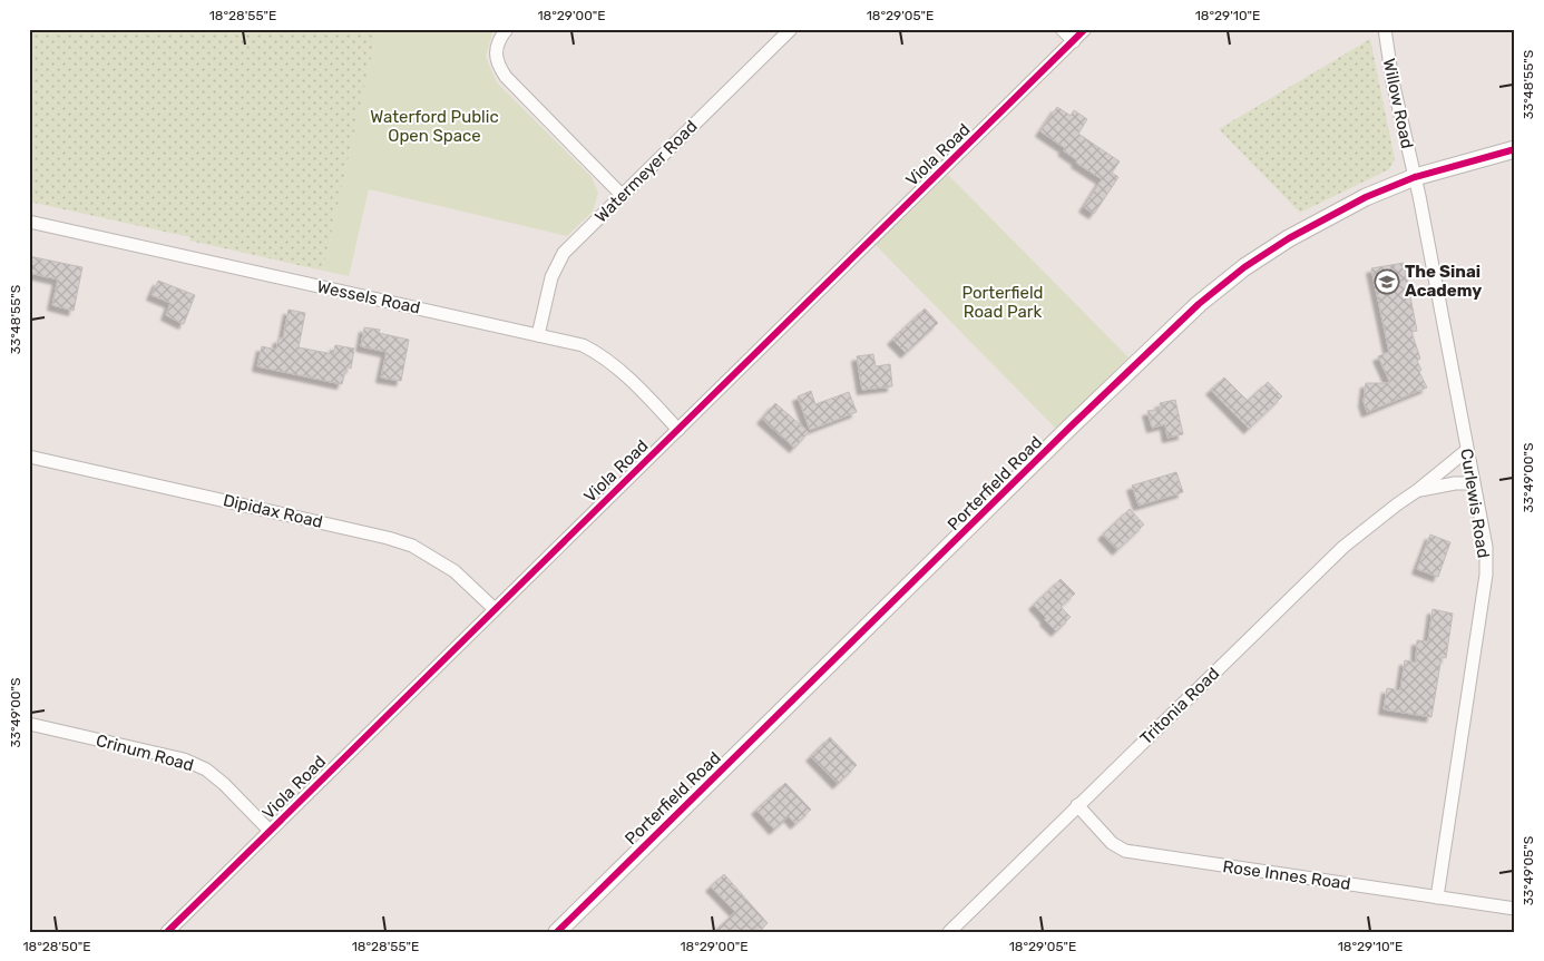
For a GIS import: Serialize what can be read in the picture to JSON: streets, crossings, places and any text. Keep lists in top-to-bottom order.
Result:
{
  "streets": {
    "street": [
      "Willow Road",
      "Viola Road",
      "Watermeyer Road",
      "Wessels Road",
      "Porterfield Road",
      "Curlewis Road",
      "Dipidax Road",
      "Tritonia Road",
      "Crinum Road",
      "Rose Innes Road"
    ]
  },
  "crossings": [
    ["Willow Road", "Porterfield Road"],
    ["Willow Road", "Curlewis Road"],
    ["Viola Road", "Wessels Road"],
    ["Viola Road", "Dipidax Road"],
    ["Viola Road", "Crinum Road"],
    ["Watermeyer Road", "Wessels Road"],
    ["Porterfield Road", "Curlewis Road"],
    ["Curlewis Road", "Tritonia Road"],
    ["Curlewis Road", "Rose Innes Road"],
    ["Tritonia Road", "Rose Innes Road"]
  ],
  "parks": ["Waterford Public Open Space", "Porterfield Road Park"],
  "places": {
    "school or university": ["The Sinai Academy"]
  },
  "coordinates": [
    "18°28'55\"E",
    "18°29'00\"E",
    "18°29'05\"E",
    "18°29'10\"E",
    "33°48'55\"S",
    "33°49'00\"S",
    "33°49'05\"S",
    "18°28'50\"E"
  ]
}
